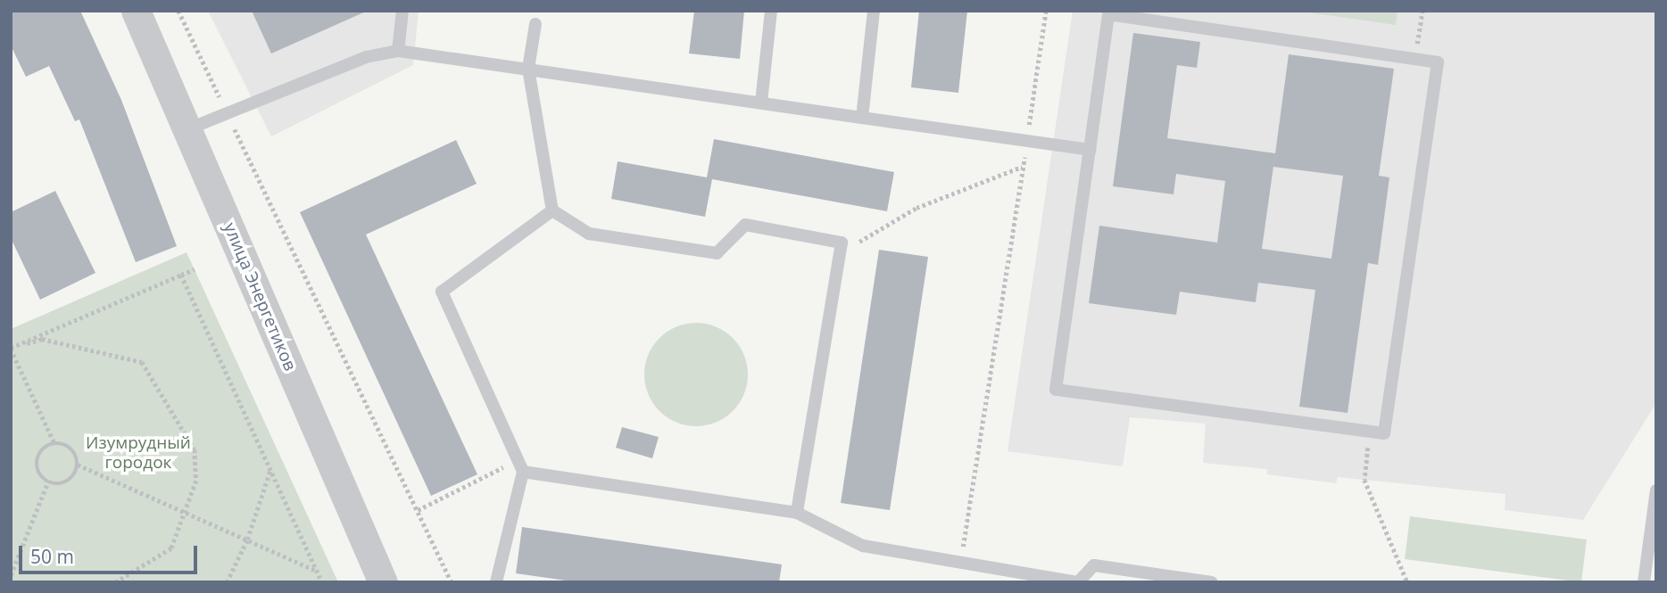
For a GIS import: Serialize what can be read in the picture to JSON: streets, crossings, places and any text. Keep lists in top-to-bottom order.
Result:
{
  "streets": {
    "street": ["улица Энергетиков"]
  },
  "parks": ["Изумрудный городок"],
  "scale_bar": "50 m"
}
